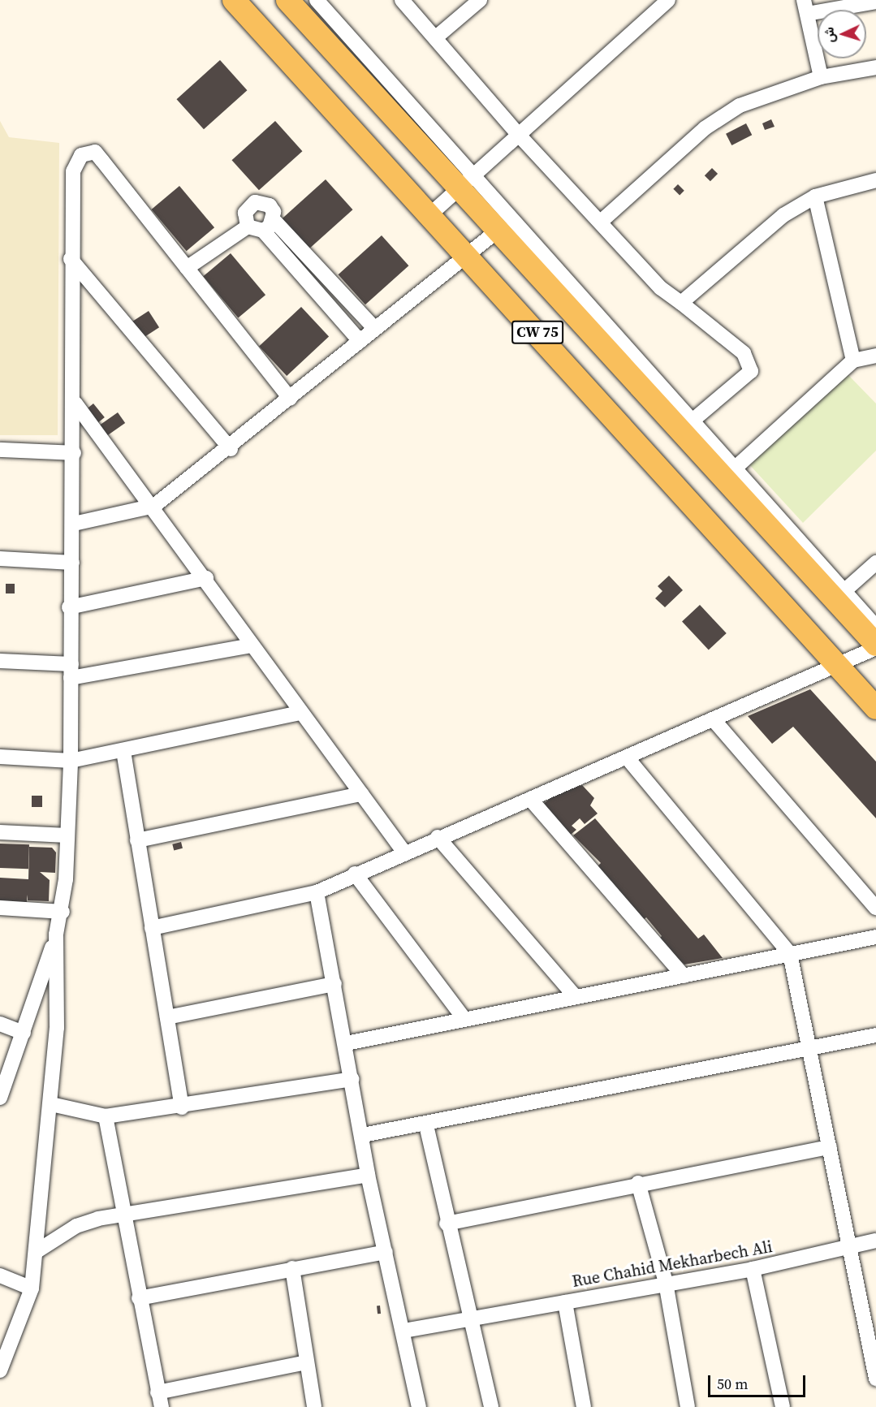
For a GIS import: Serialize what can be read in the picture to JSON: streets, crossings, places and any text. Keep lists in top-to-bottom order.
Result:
{
  "streets": {
    "main road": ["CW 75"],
    "street": ["Rue Chahid Mekharbech Ali"]
  },
  "scale_bar": "50 m",
  "north": "left"
}
